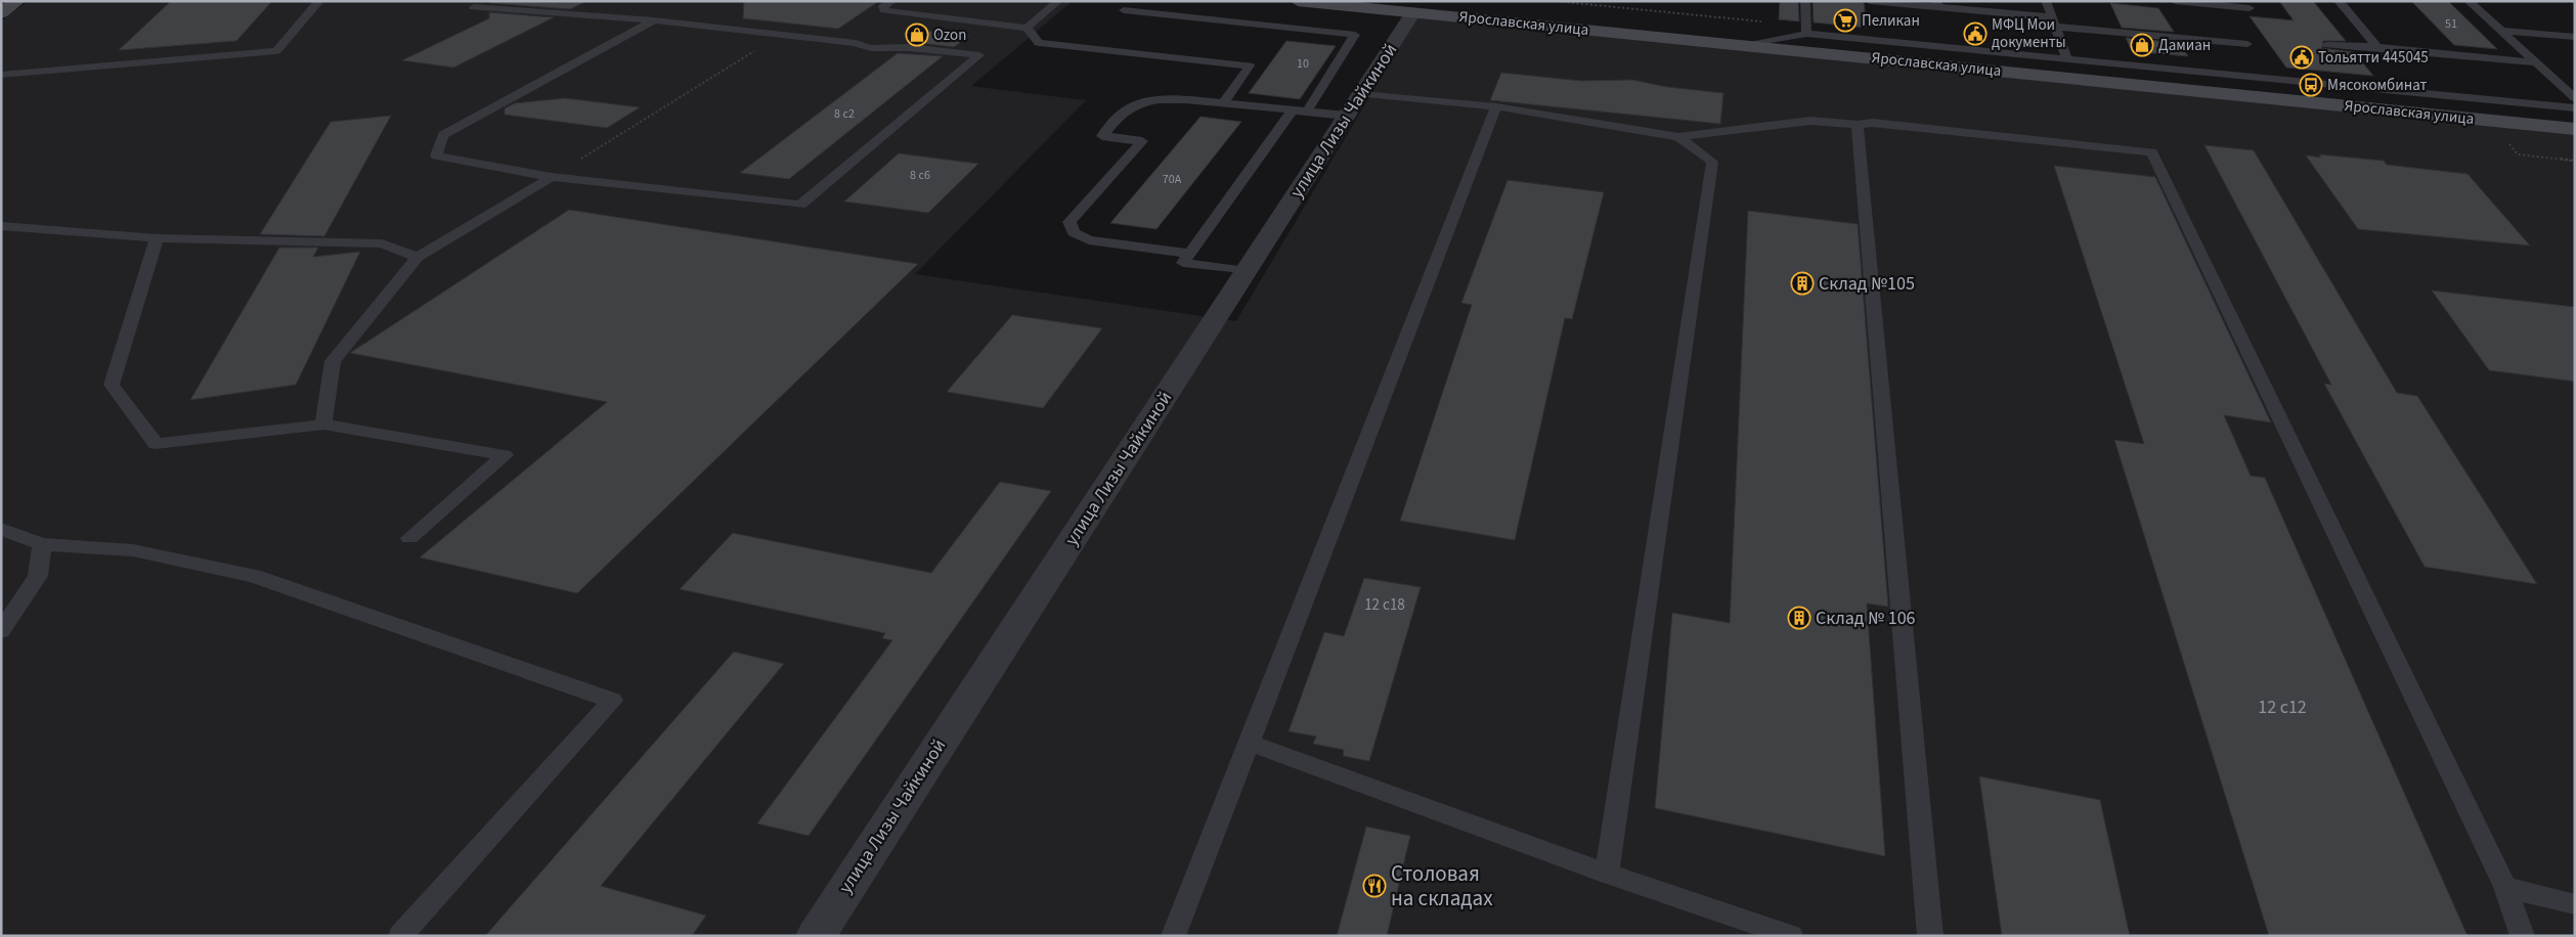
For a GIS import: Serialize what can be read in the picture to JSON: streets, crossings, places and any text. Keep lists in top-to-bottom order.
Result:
{
  "streets": {
    "main road": ["Ярославская улица"],
    "street": ["улица Лизы Чайкиной"]
  },
  "crossings": [
    ["Ярославская улица", "улица Лизы Чайкиной"]
  ],
  "places": {
    "supermarket": ["Пеликан"],
    "public building": ["МФЦ Мои документы", "Тольятти 445045"],
    "shop": ["Ozon", "Дамиан"],
    "bus stop": ["Мясокомбинат"],
    "building": ["Склад №105", "Склад № 106"],
    "restaurant": ["Столовая на складах"]
  },
  "house_numbers": [
    "51",
    "10",
    "8 с2",
    "8 с6",
    "70А",
    "12 с18",
    "12 с12"
  ]
}
